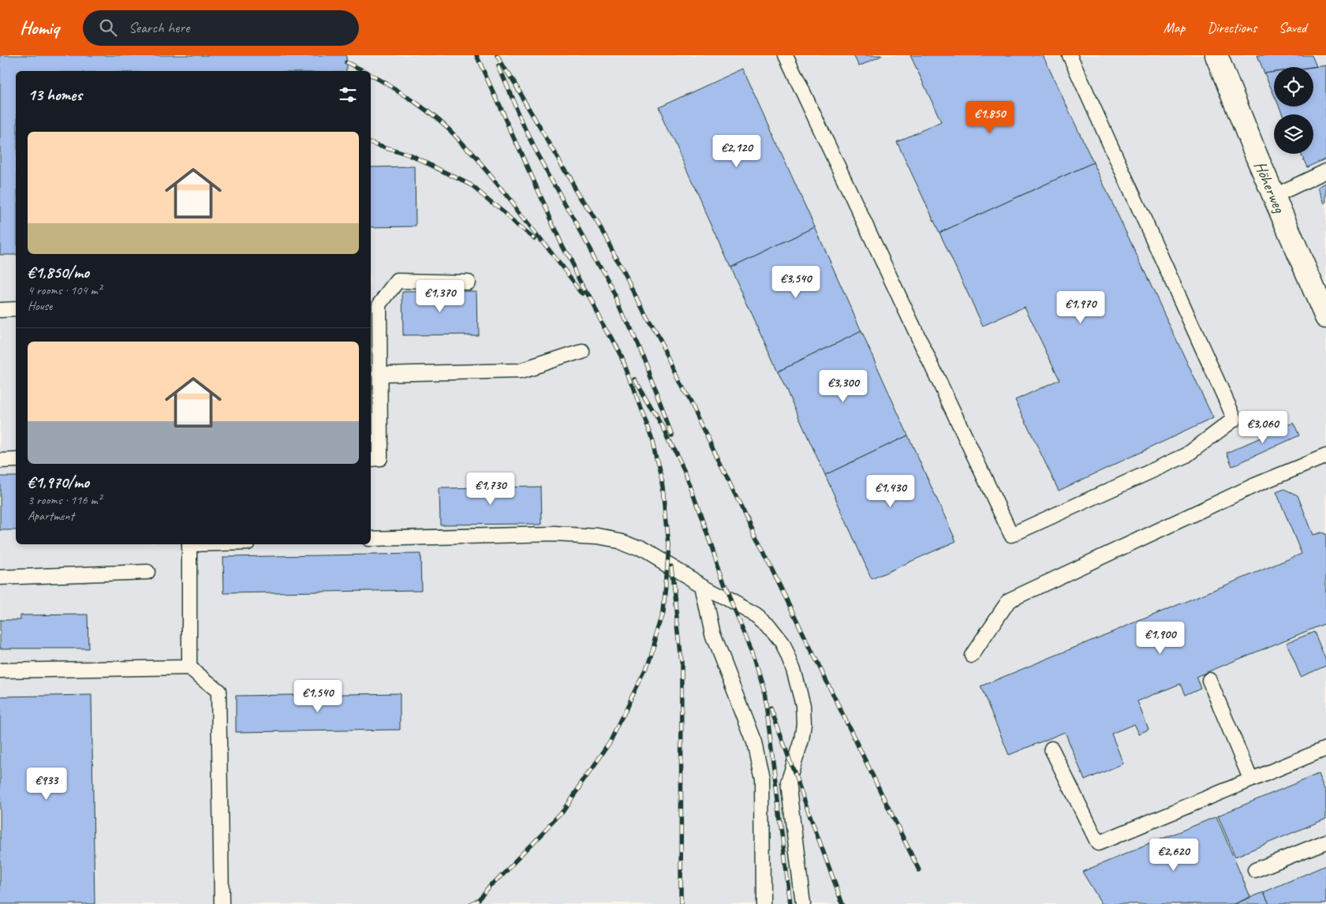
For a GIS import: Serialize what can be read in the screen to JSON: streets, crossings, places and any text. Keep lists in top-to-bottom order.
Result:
{
  "streets": {
    "street": ["Höherweg"]
  },
  "page": {
    "header": "Homiq",
    "search": "Search here",
    "nav": ["Map", "Directions", "Saved"],
    "heading": "13 homes",
    "price": [
      "€1,850",
      "€2,120",
      "€3,540",
      "€1,370",
      "€1,970",
      "€3,300",
      "€3,060",
      "€1,730",
      "€1,430",
      "€1,900",
      "€1,540",
      "€933",
      "€2,620"
    ],
    "list": [
      {
        "name": "€1,850/mo",
        "note": "4 rooms · 104 m² · House"
      },
      {
        "name": "€1,970/mo",
        "note": "3 rooms · 116 m² · Apartment"
      }
    ]
  }
}
